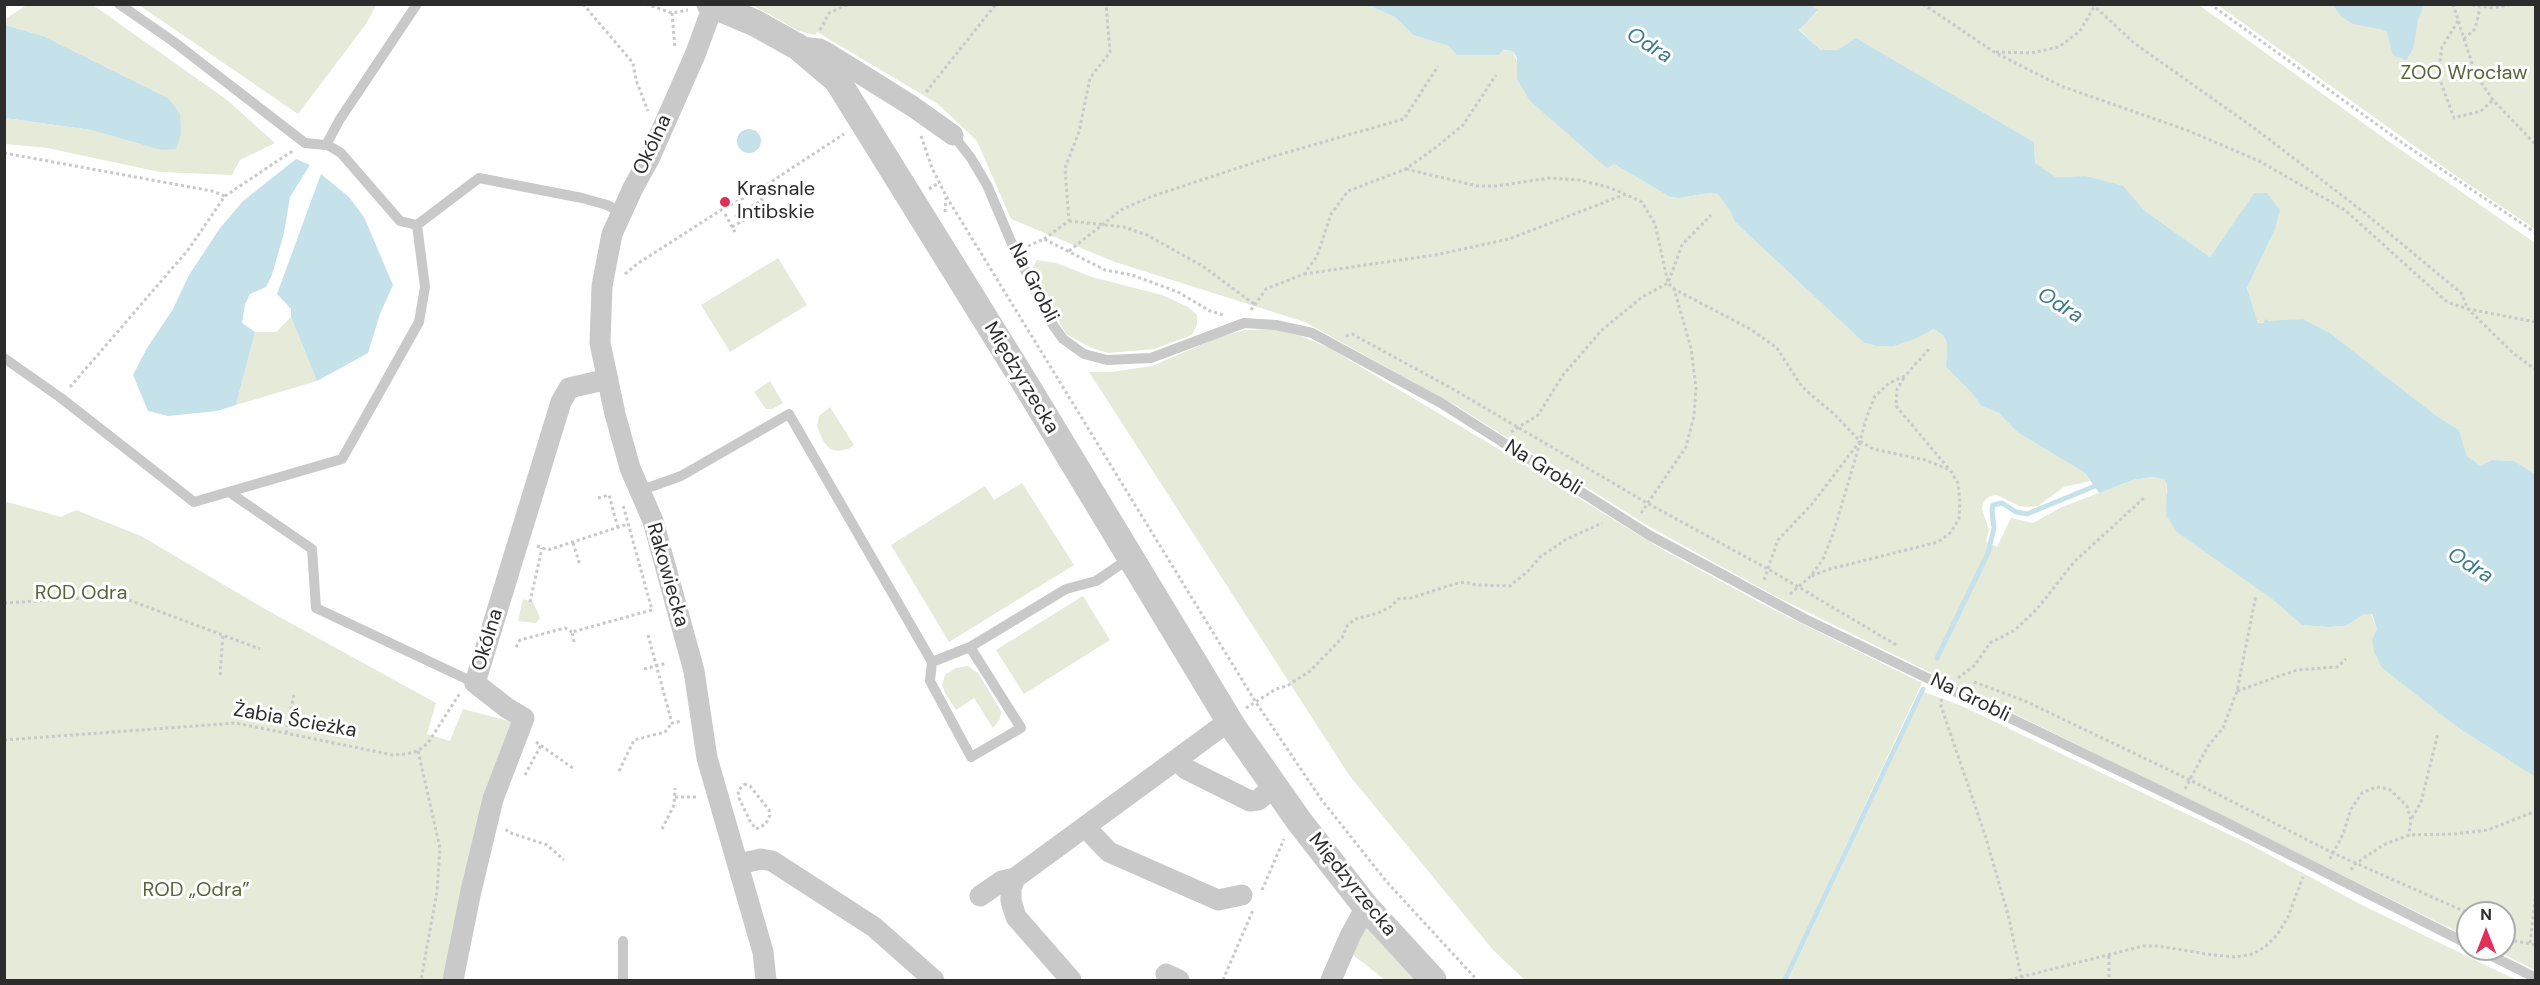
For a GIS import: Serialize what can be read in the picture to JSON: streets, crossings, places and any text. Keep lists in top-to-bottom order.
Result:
{
  "streets": {
    "street": [
      "Okólna",
      "Na Grobli",
      "Międzyrzecka",
      "Rakowiecka"
    ],
    "path": ["Żabia Ścieżka"]
  },
  "crossings": [
    ["Okólna", "Na Grobli"],
    ["Okólna", "Rakowiecka"],
    ["Na Grobli", "Międzyrzecka"]
  ],
  "water": ["Odra"],
  "parks": ["ZOO Wrocław", "ROD Odra", "ROD „Odra”"],
  "places": ["Krasnale Intibskie"],
  "north": "top"
}
